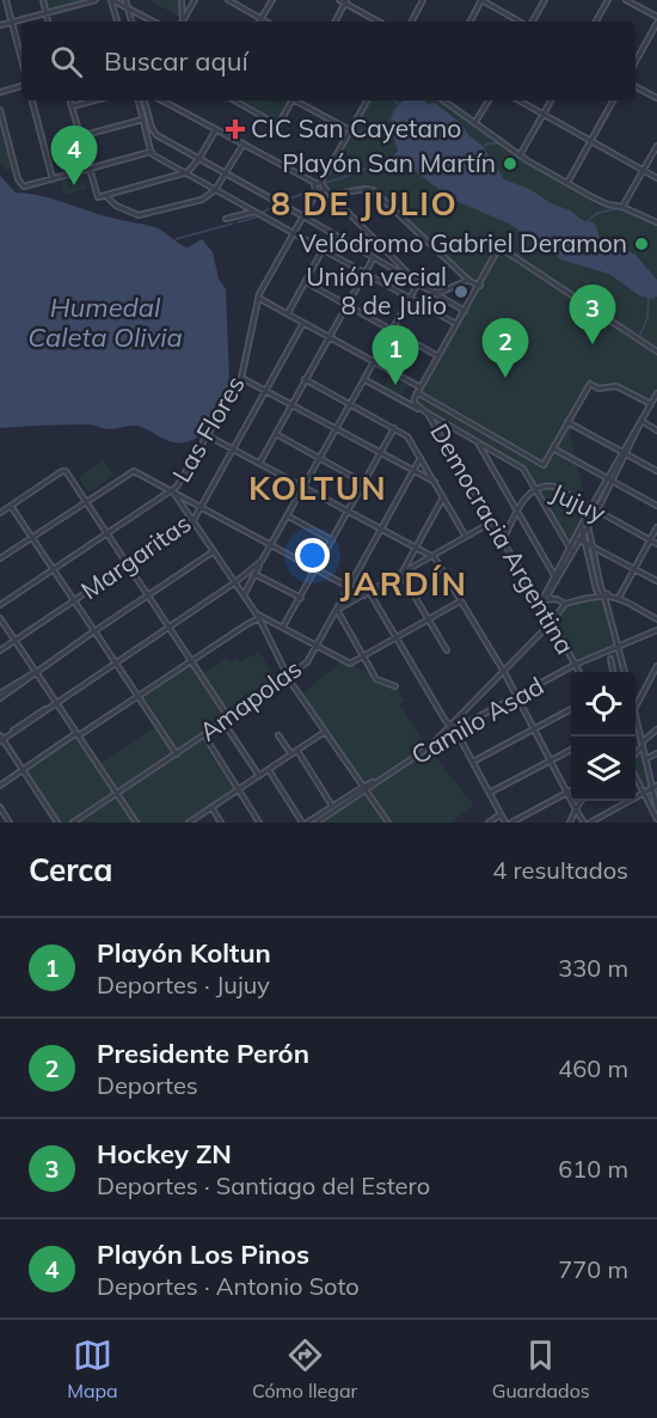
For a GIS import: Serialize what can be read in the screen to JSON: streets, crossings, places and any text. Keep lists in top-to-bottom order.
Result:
{
  "streets": {
    "street": [
      "Las Flores",
      "Jujuy",
      "Democracia Argentina",
      "Margaritas",
      "Amapolas",
      "Camilo Asad"
    ]
  },
  "crossings": [
    ["Jujuy", "Democracia Argentina"],
    ["Democracia Argentina", "Camilo Asad"]
  ],
  "districts": ["8 DE JULIO", "KOLTUN", "JARDÍN"],
  "water": ["Humedal Caleta Olivia"],
  "places": {
    "health": ["CIC San Cayetano"],
    "other": ["Playón San Martín", "Velódromo Gabriel Deramon", "Unión vecial 8 de Julio"]
  },
  "page": {
    "search": "Buscar aquí",
    "pins": [
      "4",
      "3",
      "2",
      "1"
    ],
    "heading": ["Cerca", "4 resultados"],
    "list": [
      {
        "mark": "1",
        "name": "Playón Koltun",
        "note": "Deportes · Jujuy",
        "value": "330 m"
      },
      {
        "mark": "2",
        "name": "Presidente Perón",
        "note": "Deportes",
        "value": "460 m"
      },
      {
        "mark": "3",
        "name": "Hockey ZN",
        "note": "Deportes · Santiago del Estero",
        "value": "610 m"
      },
      {
        "mark": "4",
        "name": "Playón Los Pinos",
        "note": "Deportes · Antonio Soto",
        "value": "770 m"
      }
    ],
    "nav": ["Mapa", "Cómo llegar", "Guardados"]
  }
}
